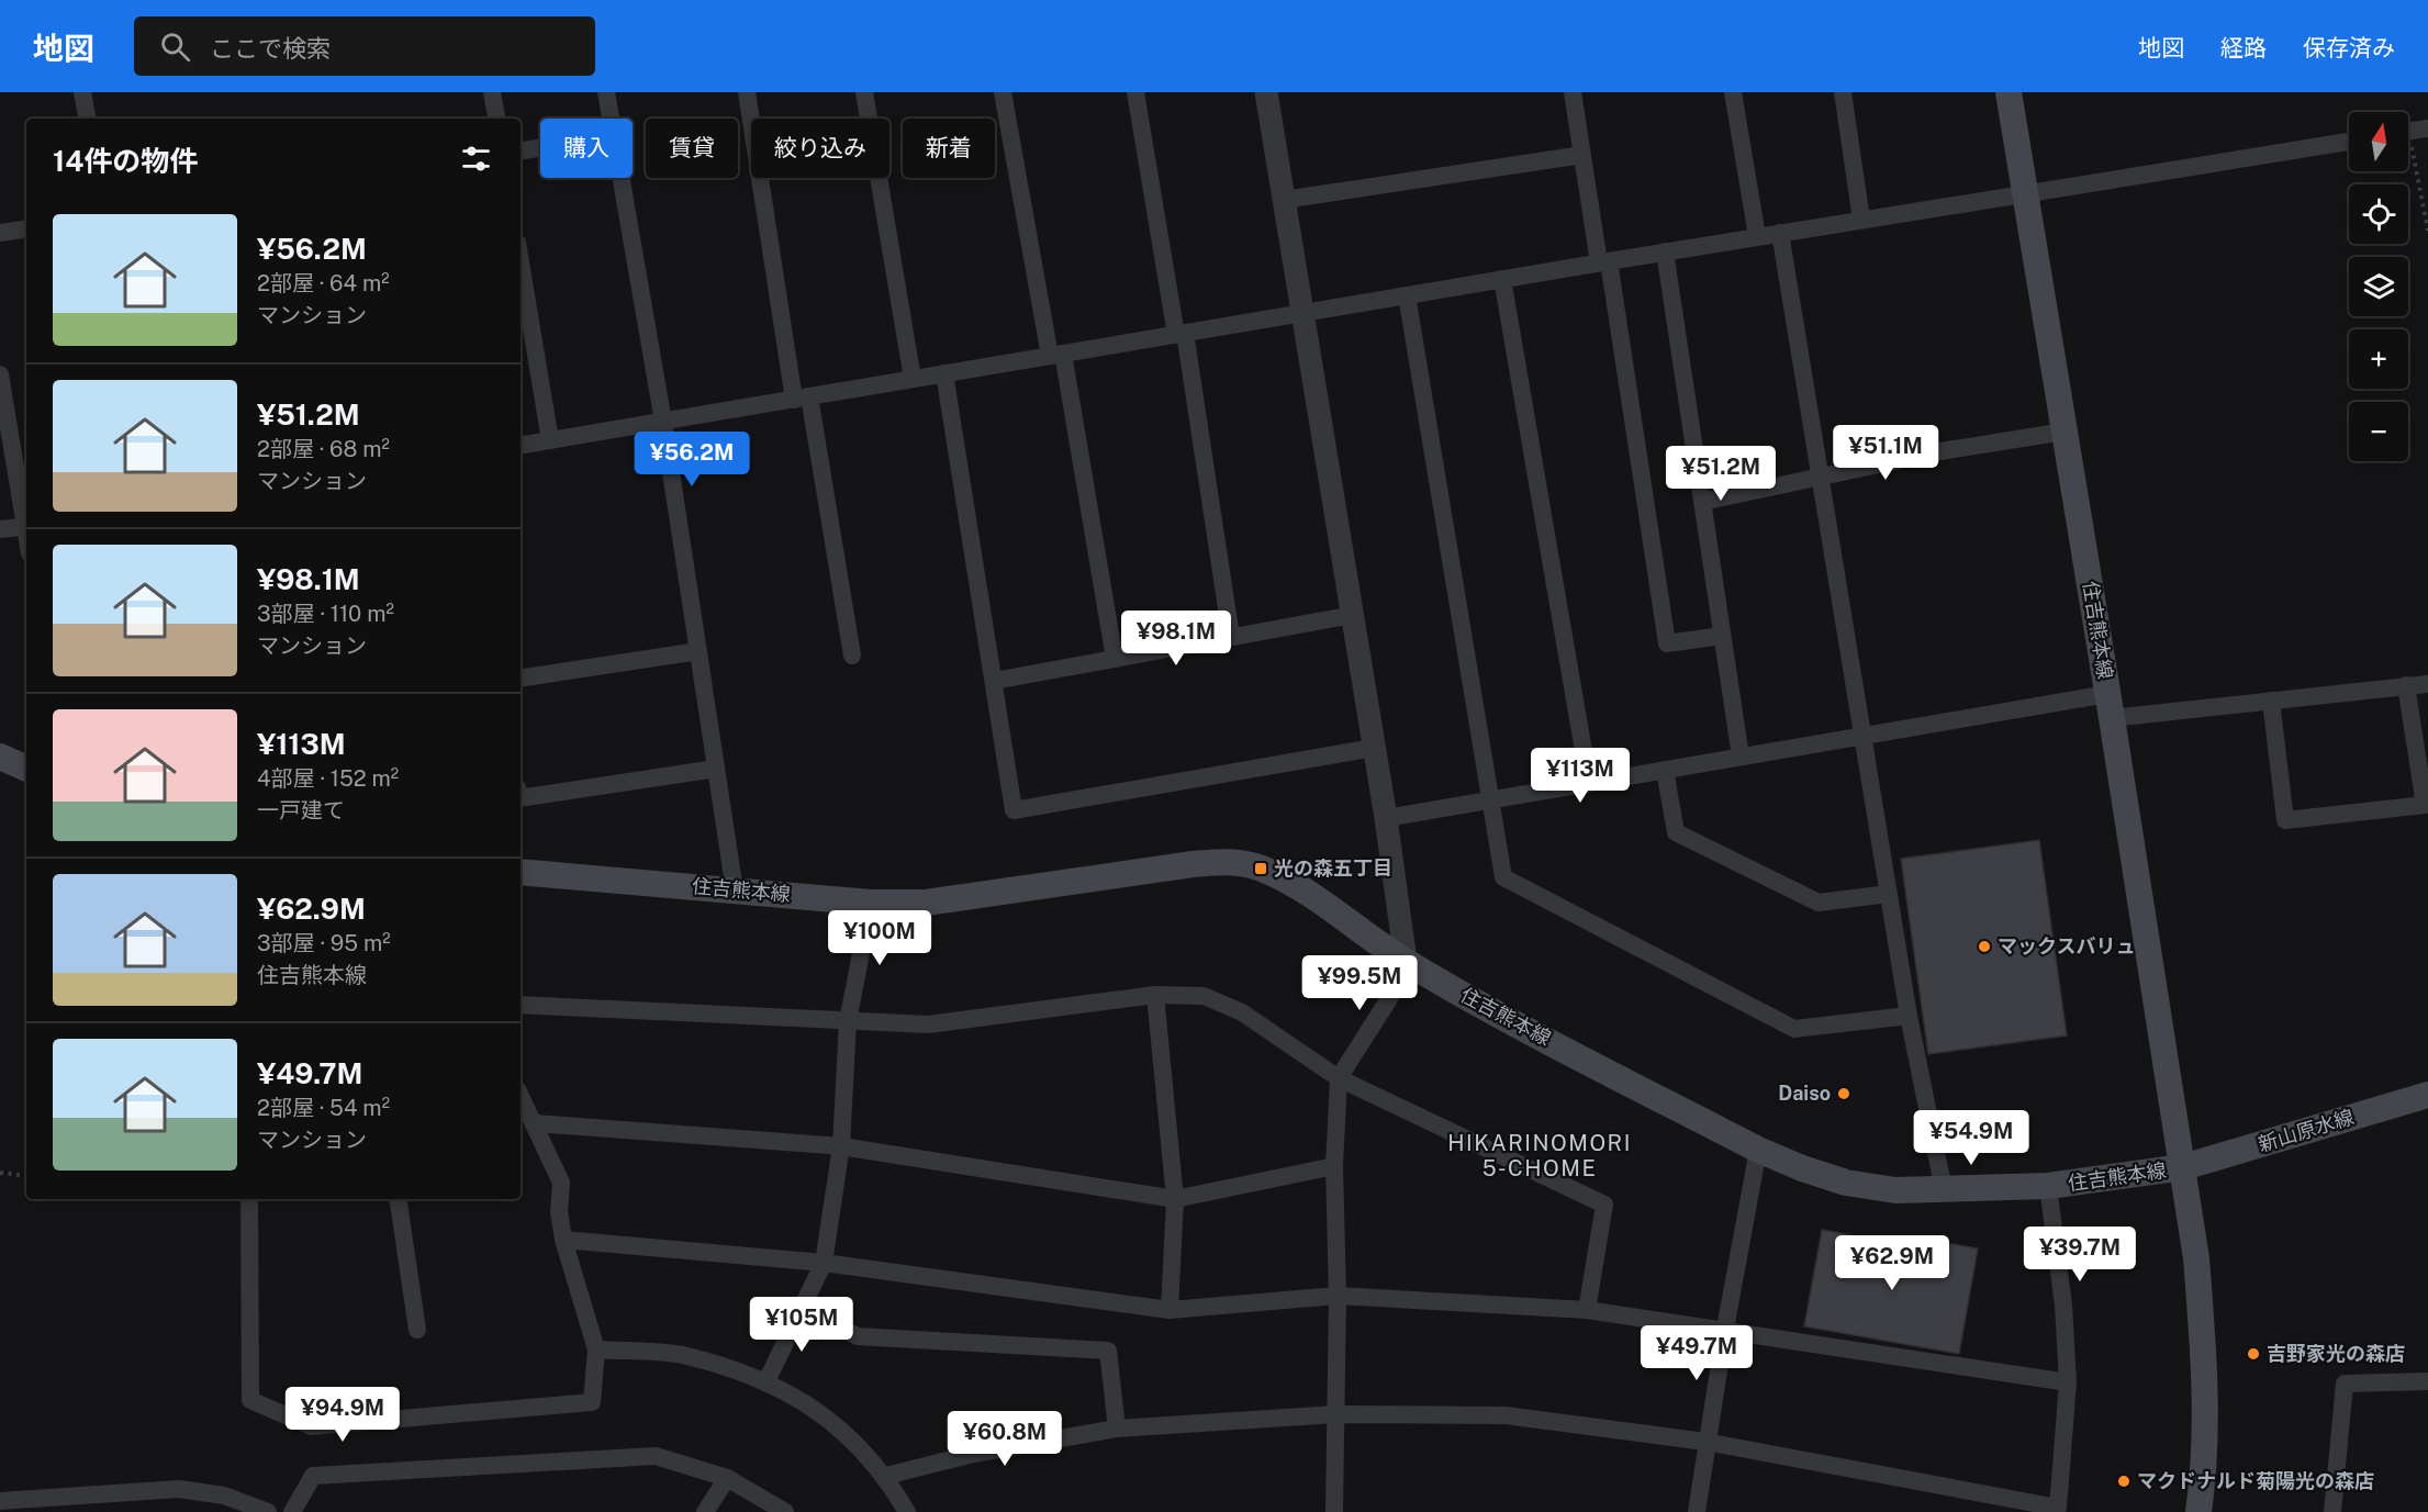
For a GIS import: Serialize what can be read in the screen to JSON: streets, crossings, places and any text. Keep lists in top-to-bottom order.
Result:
{
  "streets": {
    "main road": ["住吉熊本線", "新山原水線"]
  },
  "crossings": [
    ["住吉熊本線", "新山原水線"]
  ],
  "districts": ["HIKARINOMORI 5-CHOME"],
  "places": {
    "transit": ["光の森五丁目"],
    "other": [
      "マックスバリュ",
      "Daiso",
      "吉野家光の森店",
      "マクドナルド菊陽光の森店"
    ]
  },
  "north": "top",
  "page": {
    "header": "地図",
    "search": "ここで検索",
    "nav": ["地図", "経路", "保存済み"],
    "map_buttons": ["+", "−"],
    "chip": [
      "購入",
      "賃貸",
      "絞り込み",
      "新着"
    ],
    "heading": "14件の物件",
    "list": [
      {
        "name": "¥56.2M",
        "note": "2部屋 · 64 m² · マンション"
      },
      {
        "name": "¥51.2M",
        "note": "2部屋 · 68 m² · マンション"
      },
      {
        "name": "¥98.1M",
        "note": "3部屋 · 110 m² · マンション"
      },
      {
        "name": "¥113M",
        "note": "4部屋 · 152 m² · 一戸建て"
      },
      {
        "name": "¥62.9M",
        "note": "3部屋 · 95 m² · 住吉熊本線"
      },
      {
        "name": "¥49.7M",
        "note": "2部屋 · 54 m² · マンション"
      }
    ],
    "price": [
      "¥51.1M",
      "¥56.2M",
      "¥51.2M",
      "¥98.1M",
      "¥113M",
      "¥100M",
      "¥99.5M",
      "¥54.9M",
      "¥39.7M",
      "¥62.9M",
      "¥105M",
      "¥49.7M",
      "¥94.9M",
      "¥60.8M"
    ]
  }
}
